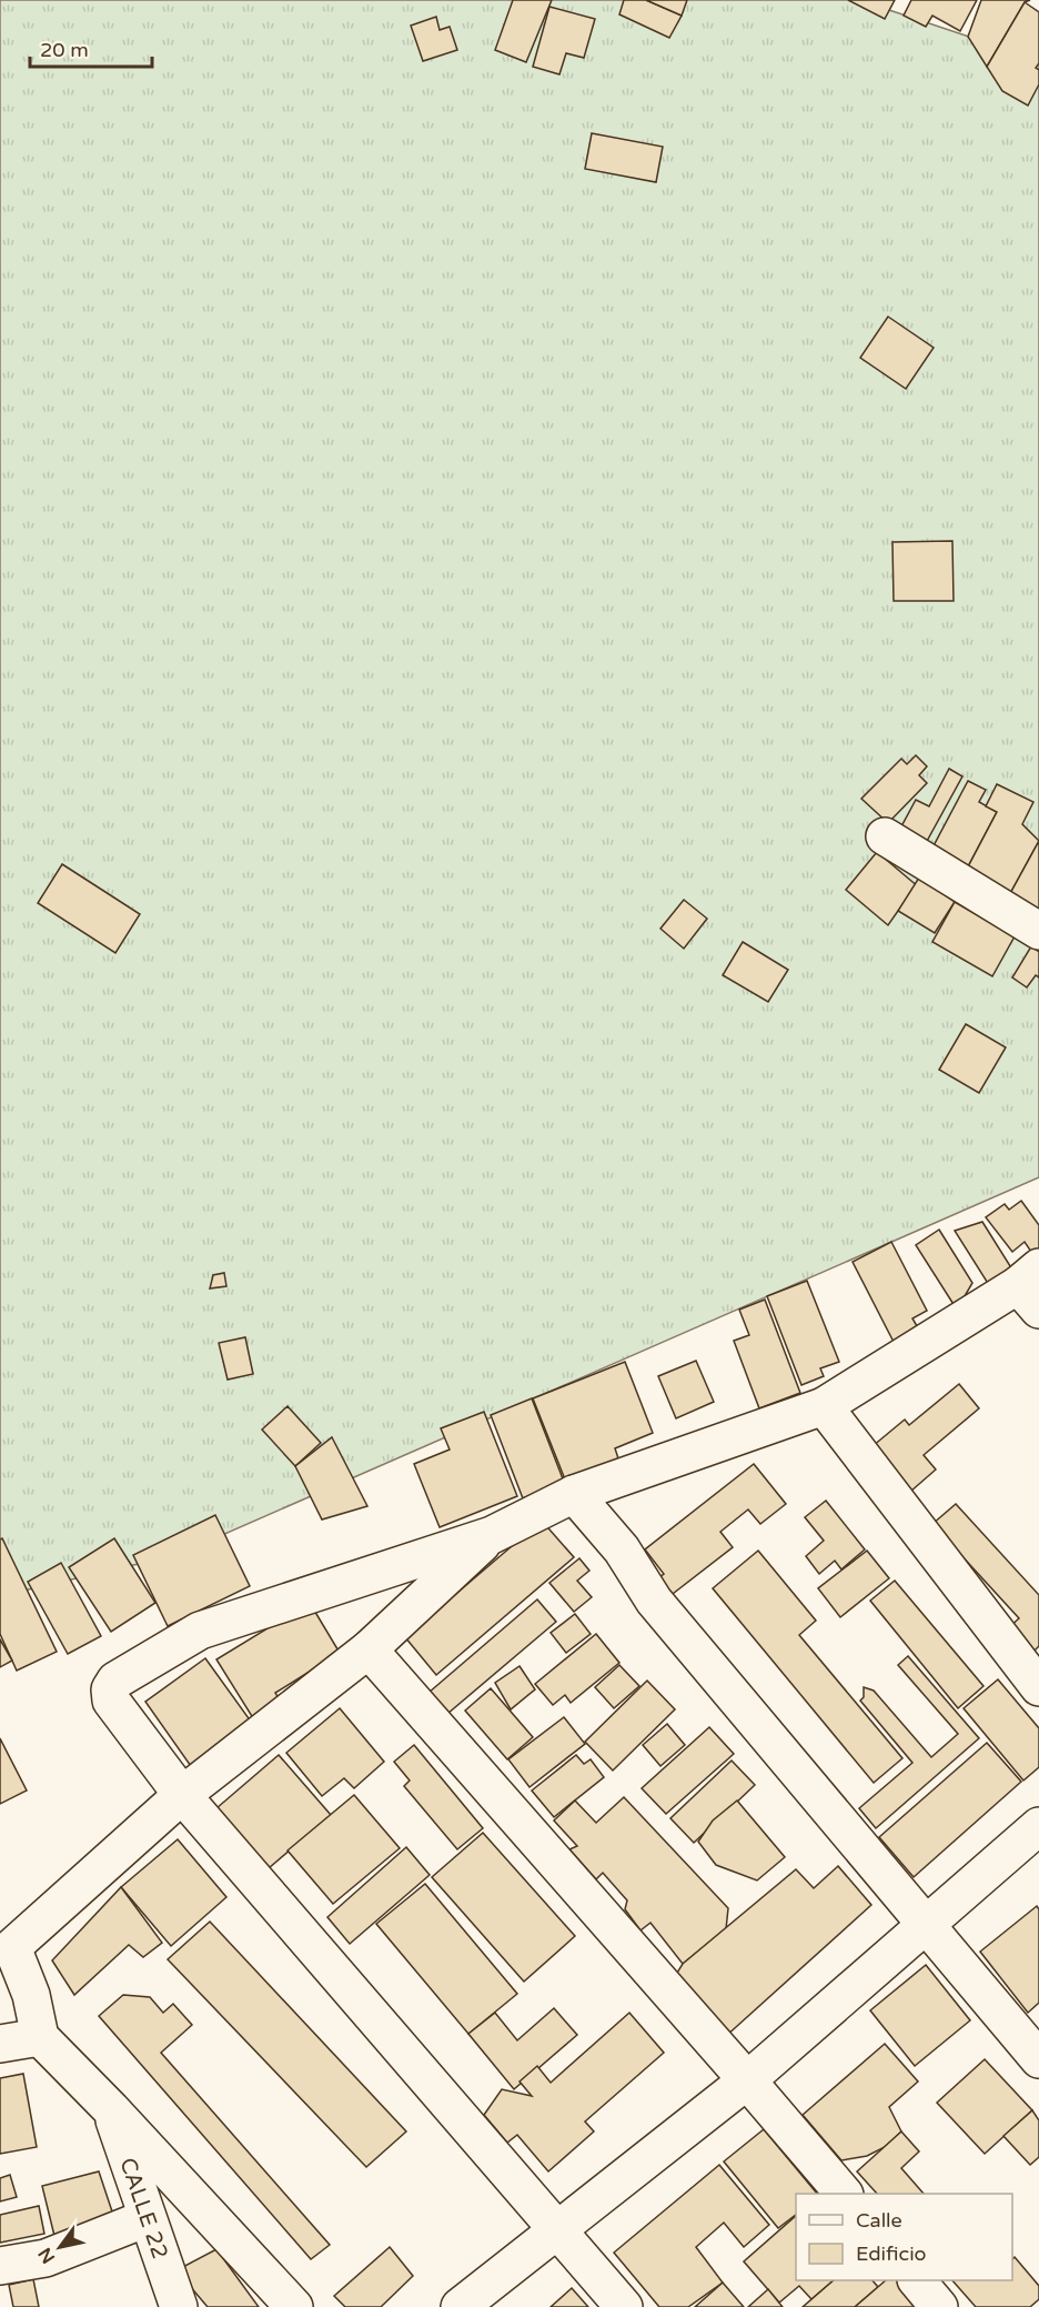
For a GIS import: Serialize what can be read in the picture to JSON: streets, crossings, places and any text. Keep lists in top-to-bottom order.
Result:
{
  "streets": {
    "street": ["CALLE 22"]
  },
  "legend": ["Calle", "Edificio"],
  "scale_bar": "20 m",
  "north": "bottom left"
}
